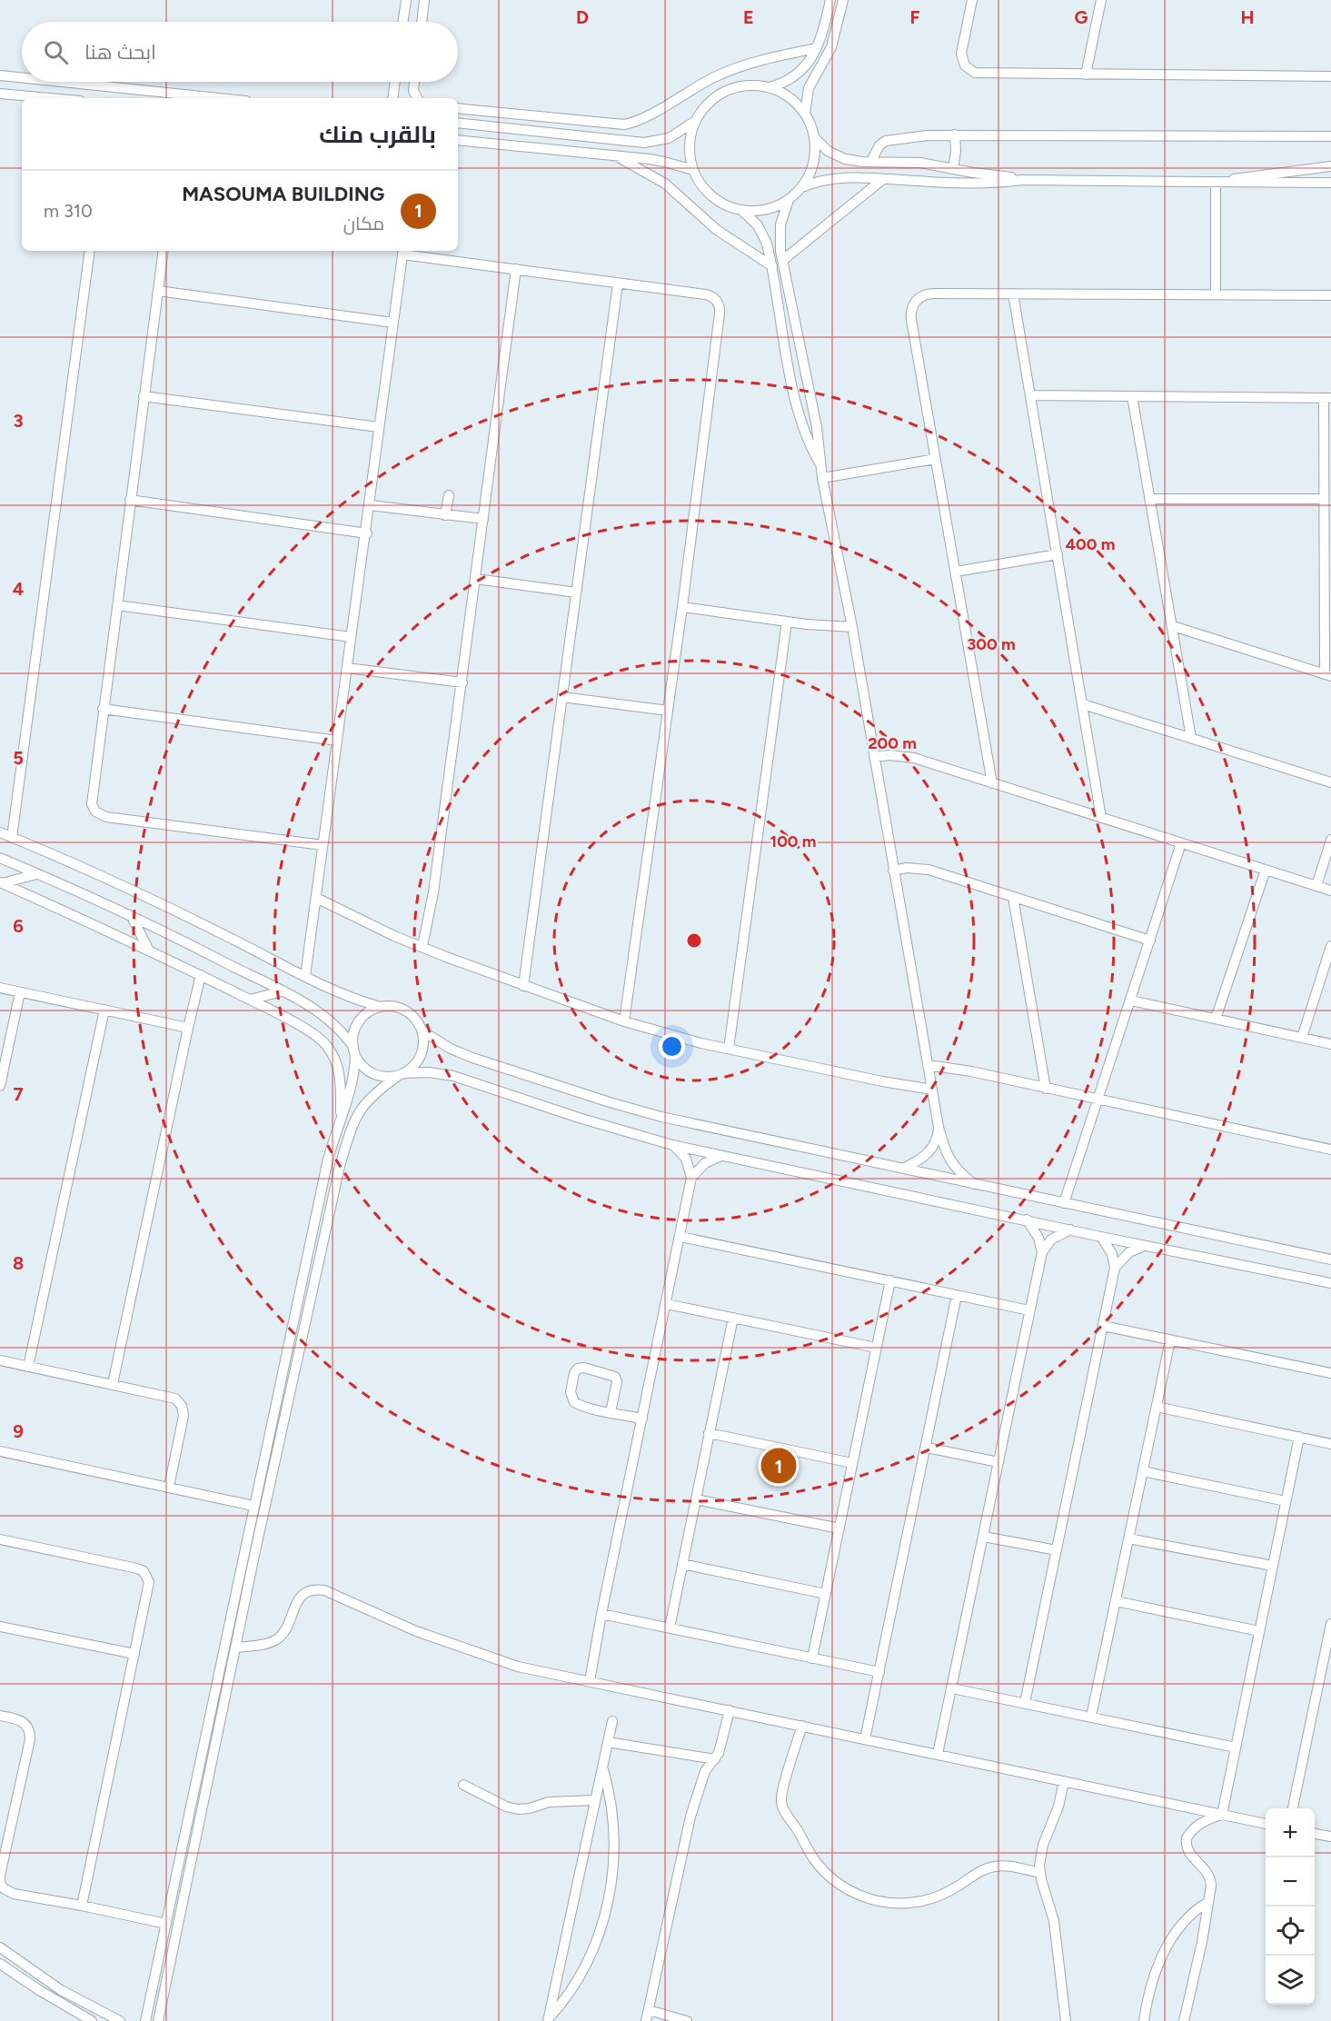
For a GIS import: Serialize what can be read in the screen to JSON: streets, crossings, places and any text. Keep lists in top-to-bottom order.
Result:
{
  "page": {
    "search": "ابحث هنا",
    "heading": "بالقرب منك",
    "list": [
      {
        "mark": "1",
        "name": "MASOUMA BUILDING",
        "note": "مكان",
        "value": "310 m"
      }
    ],
    "pins": "1",
    "map_buttons": ["+", "−"]
  },
  "grid": {
    "columns": [
      "D",
      "E",
      "F",
      "G",
      "H"
    ],
    "rows": [
      "3",
      "4",
      "5",
      "6",
      "7",
      "8",
      "9"
    ]
  },
  "rings": [
    "400 m",
    "300 m",
    "200 m",
    "100 m"
  ]
}
